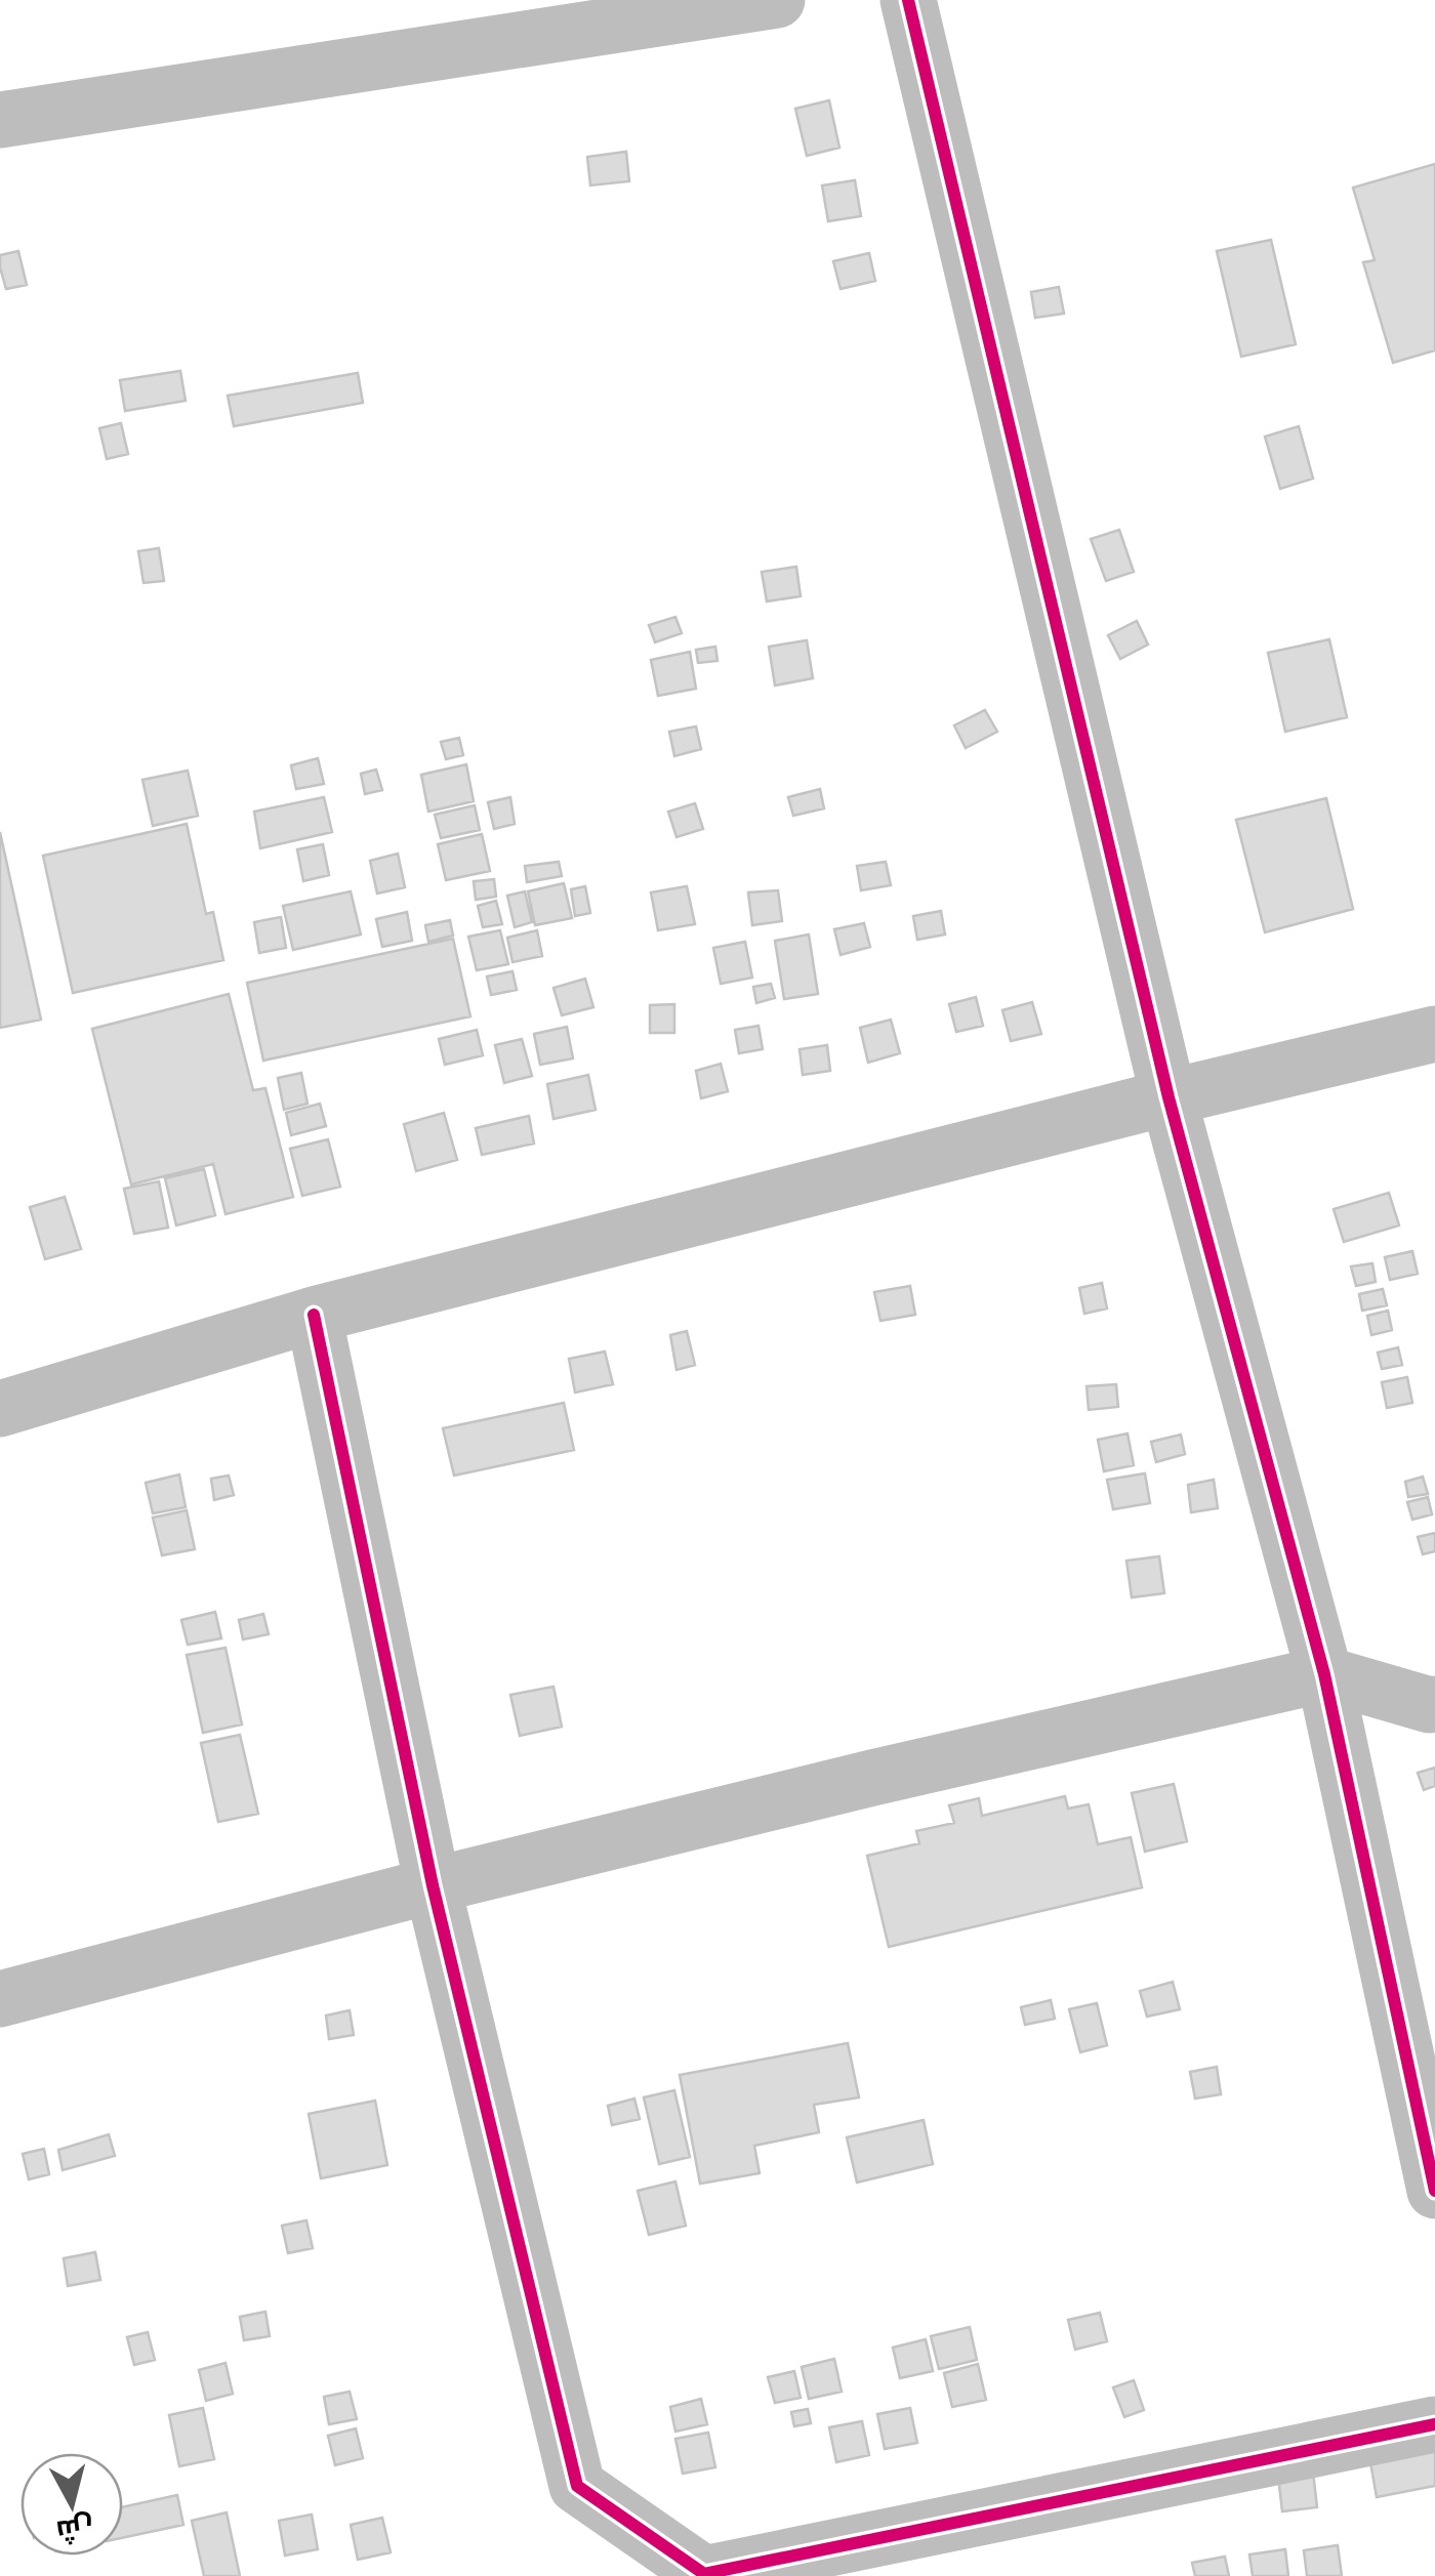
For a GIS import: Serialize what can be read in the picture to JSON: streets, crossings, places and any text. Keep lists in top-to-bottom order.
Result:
{
  "north": "bottom"
}
